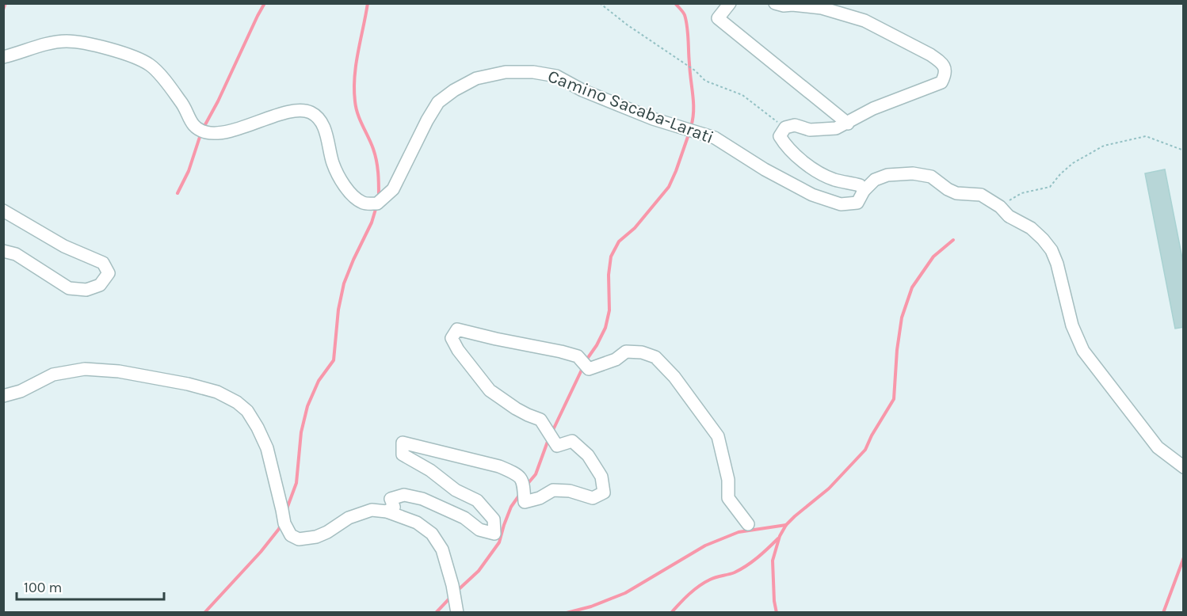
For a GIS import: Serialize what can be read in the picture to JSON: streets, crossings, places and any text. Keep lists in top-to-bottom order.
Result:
{
  "streets": {
    "street": ["Camino Sacaba-Larati"]
  },
  "scale_bar": "100 m"
}
